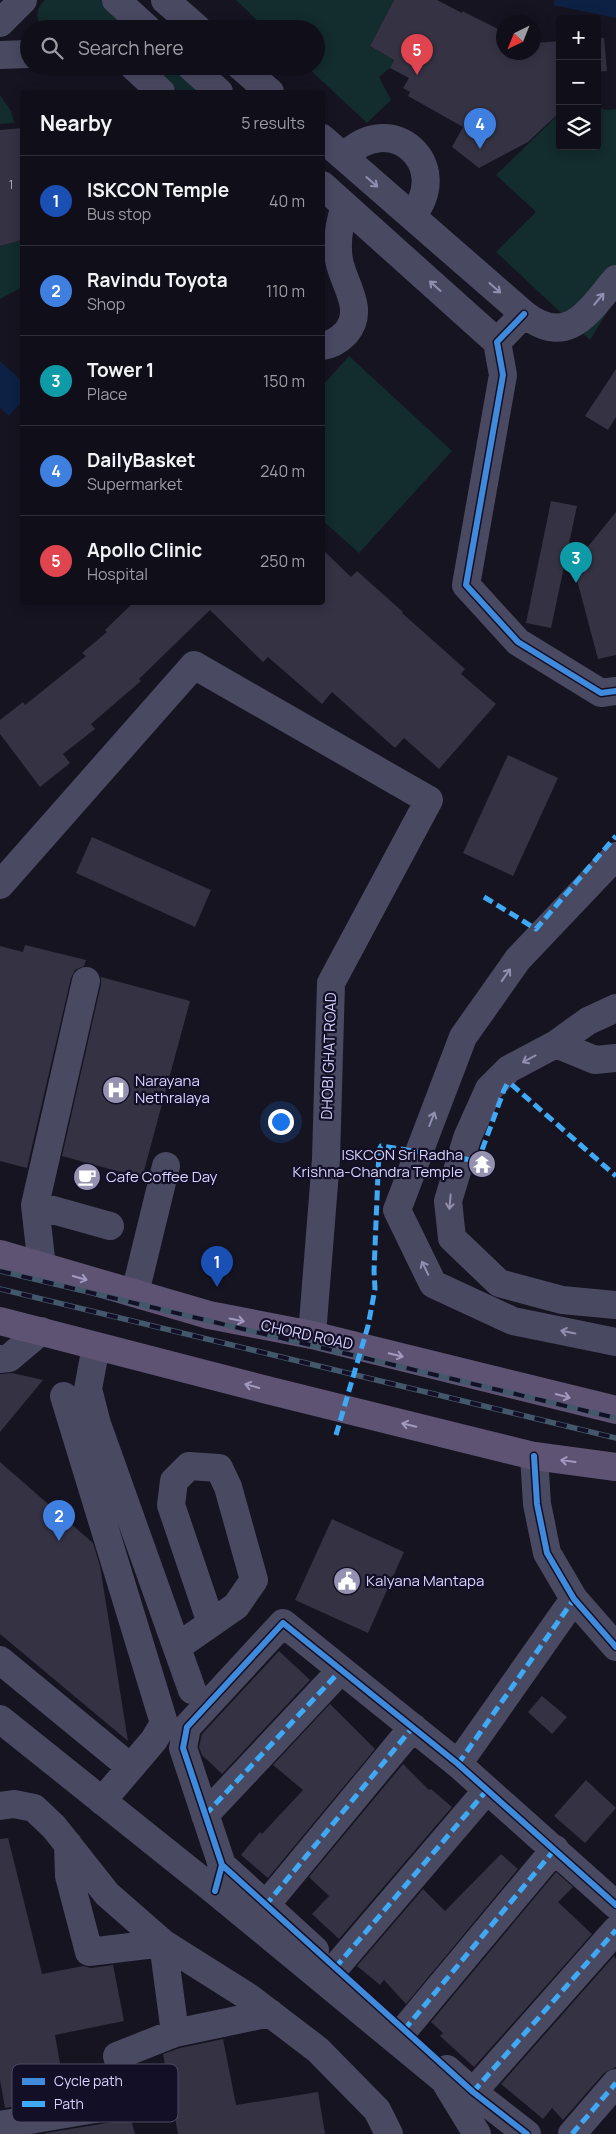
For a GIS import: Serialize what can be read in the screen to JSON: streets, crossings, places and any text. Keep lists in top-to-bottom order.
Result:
{
  "streets": {
    "main road": ["CHORD ROAD"],
    "street": ["DHOBI GHAT ROAD"]
  },
  "crossings": [
    ["DHOBI GHAT ROAD", "CHORD ROAD"]
  ],
  "places": {
    "hospital": ["Narayana Nethralaya"],
    "temple": ["ISKCON Sri Radha Krishna-Chandra Temple"],
    "cafe": ["Cafe Coffee Day"],
    "public building": ["Kalyana Mantapa"]
  },
  "house_numbers": ["1"],
  "legend": ["Cycle path", "Path"],
  "north": "bottom left",
  "page": {
    "map_buttons": ["+", "−"],
    "search": "Search here",
    "pins": [
      "5",
      "4",
      "3",
      "1",
      "2"
    ],
    "heading": ["Nearby", "5 results"],
    "list": [
      {
        "mark": "1",
        "name": "ISKCON Temple",
        "note": "Bus stop",
        "value": "40 m"
      },
      {
        "mark": "2",
        "name": "Ravindu Toyota",
        "note": "Shop",
        "value": "110 m"
      },
      {
        "mark": "3",
        "name": "Tower 1",
        "note": "Place",
        "value": "150 m"
      },
      {
        "mark": "4",
        "name": "DailyBasket",
        "note": "Supermarket",
        "value": "240 m"
      },
      {
        "mark": "5",
        "name": "Apollo Clinic",
        "note": "Hospital",
        "value": "250 m"
      }
    ]
  }
}
